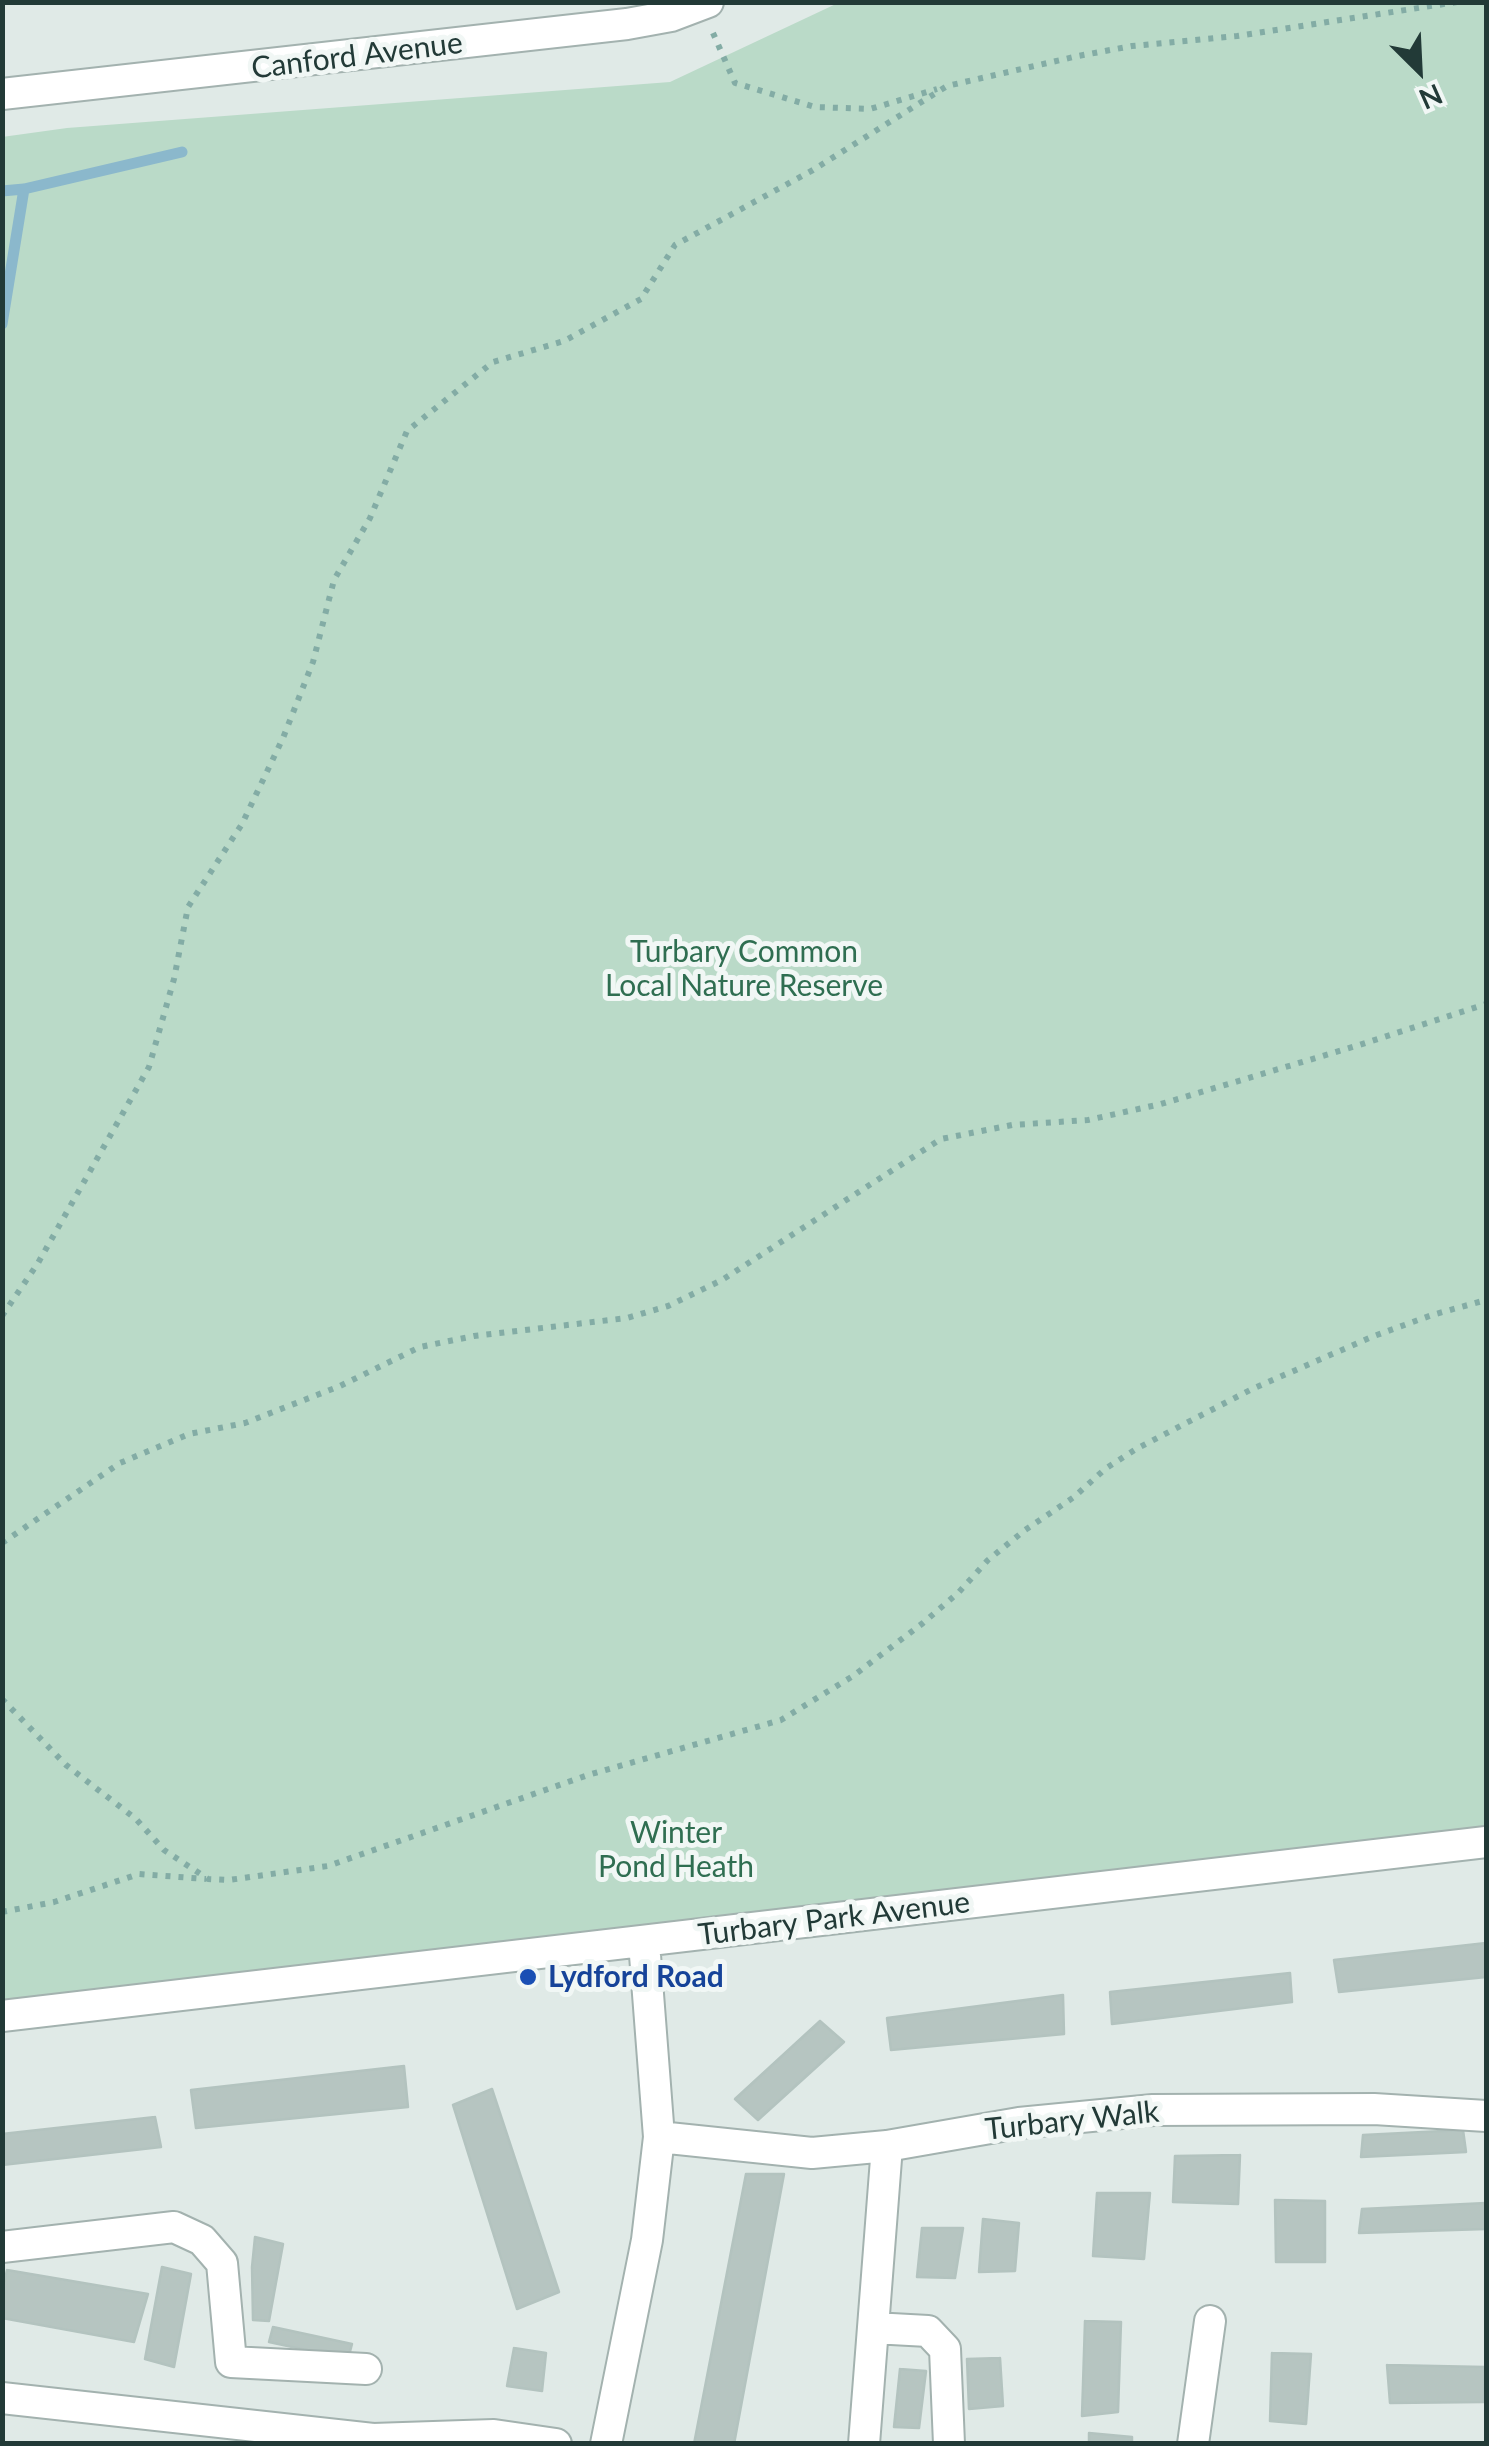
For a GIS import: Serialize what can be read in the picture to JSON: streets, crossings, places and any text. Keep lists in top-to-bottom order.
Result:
{
  "streets": {
    "street": ["Canford Avenue", "Turbary Park Avenue", "Turbary Walk"]
  },
  "parks": ["Turbary Common Local Nature Reserve", "Winter Pond Heath"],
  "places": ["Lydford Road"],
  "north": "bottom right"
}
